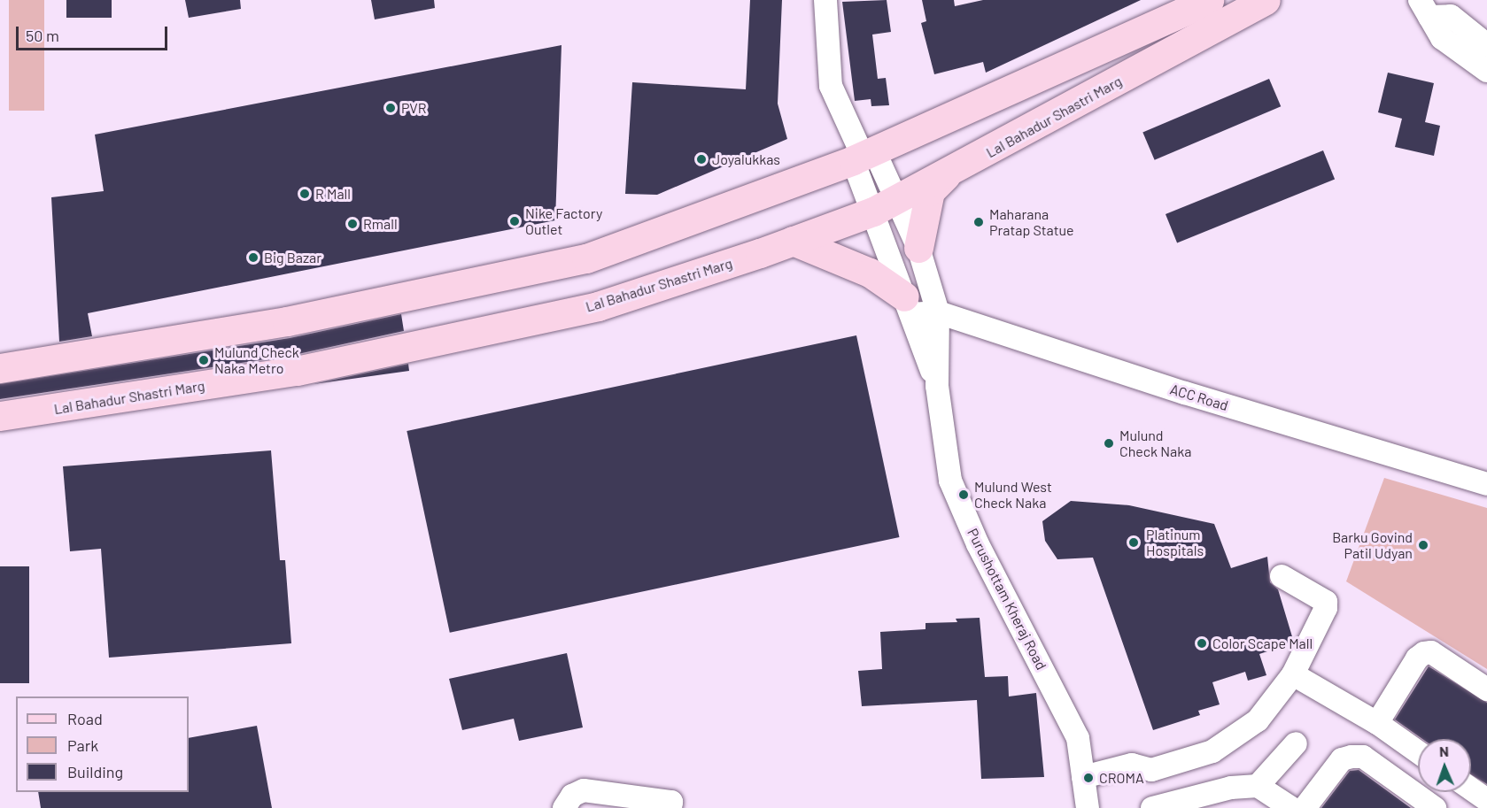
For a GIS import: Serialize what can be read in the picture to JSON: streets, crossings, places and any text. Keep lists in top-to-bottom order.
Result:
{
  "streets": {
    "main road": ["Lal Bahadur Shastri Marg"],
    "street": ["ACC Road", "Purushottam Kheraj Road"]
  },
  "places": [
    "PVR",
    "Joyalukkas",
    "R Mall",
    "Nike Factory Outlet",
    "Maharana Pratap Statue",
    "Rmall",
    "Big Bazar",
    "Mulund Check Naka Metro",
    "Mulund Check Naka",
    "Mulund West Check Naka",
    "Platinum Hospitals",
    "Barku Govind Patil Udyan",
    "Color Scape Mall",
    "CROMA"
  ],
  "legend": ["Road", "Park", "Building"],
  "scale_bar": "50 m",
  "north": "top"
}
